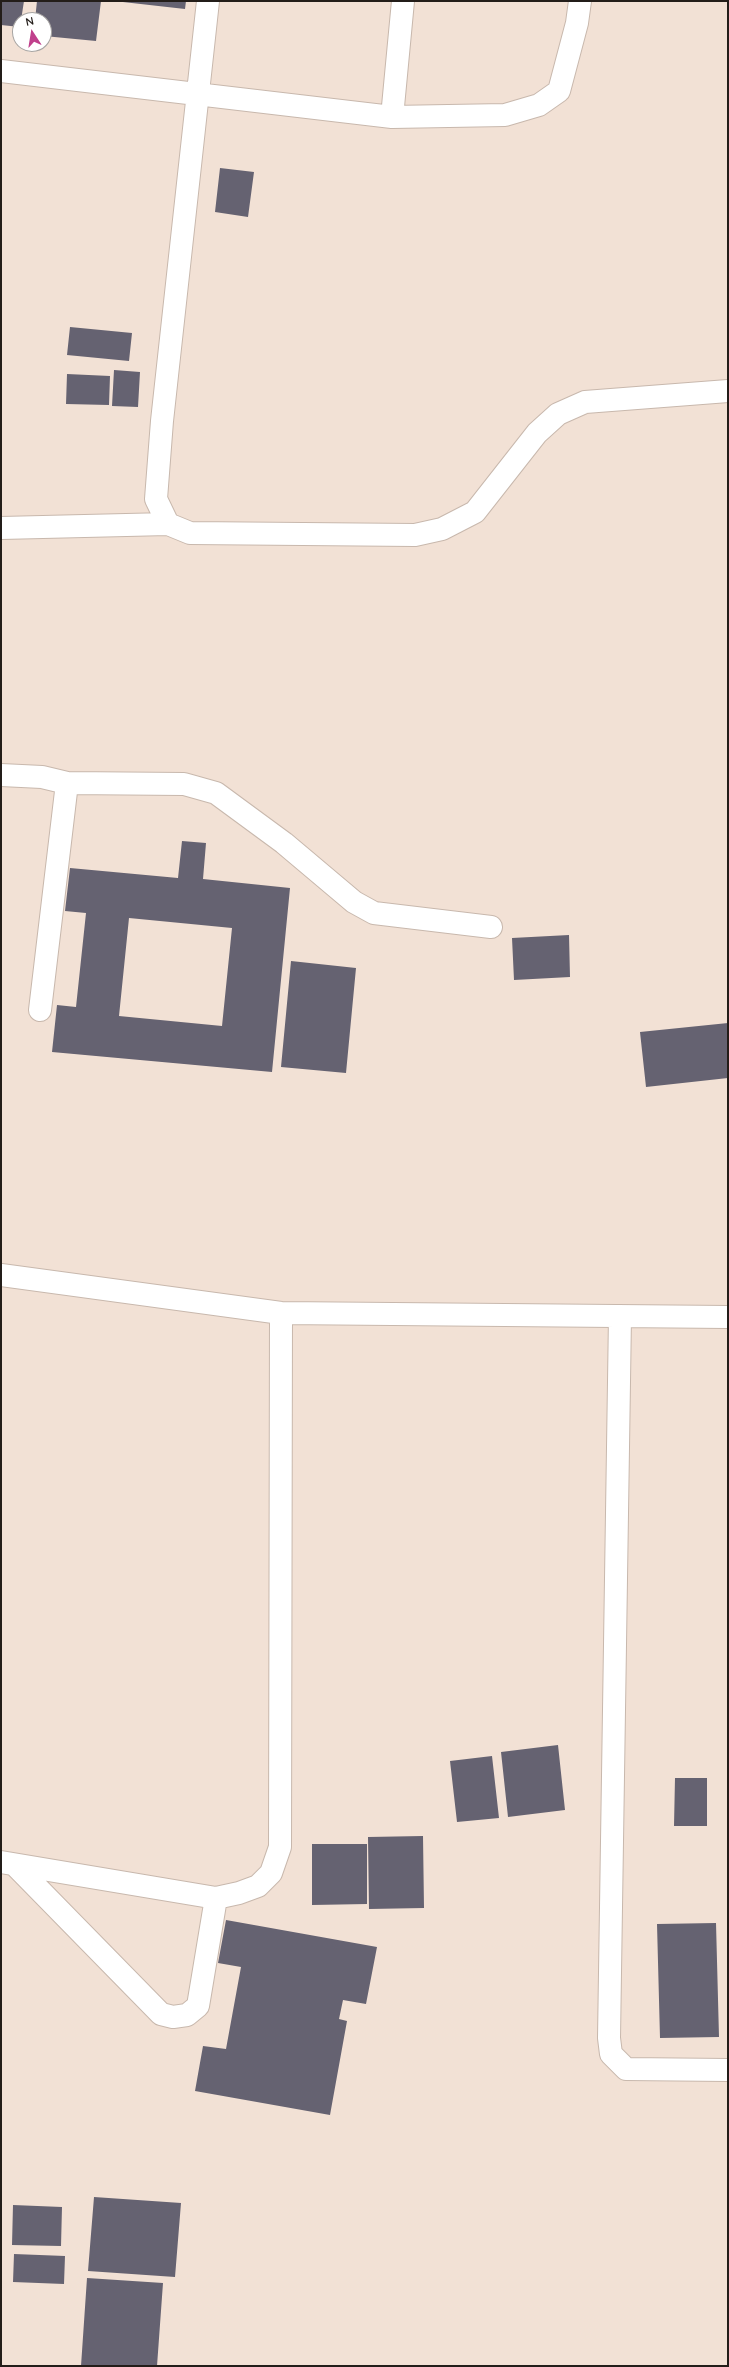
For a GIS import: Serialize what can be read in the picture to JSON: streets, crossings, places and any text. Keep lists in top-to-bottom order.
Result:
{
  "north": "top"
}
